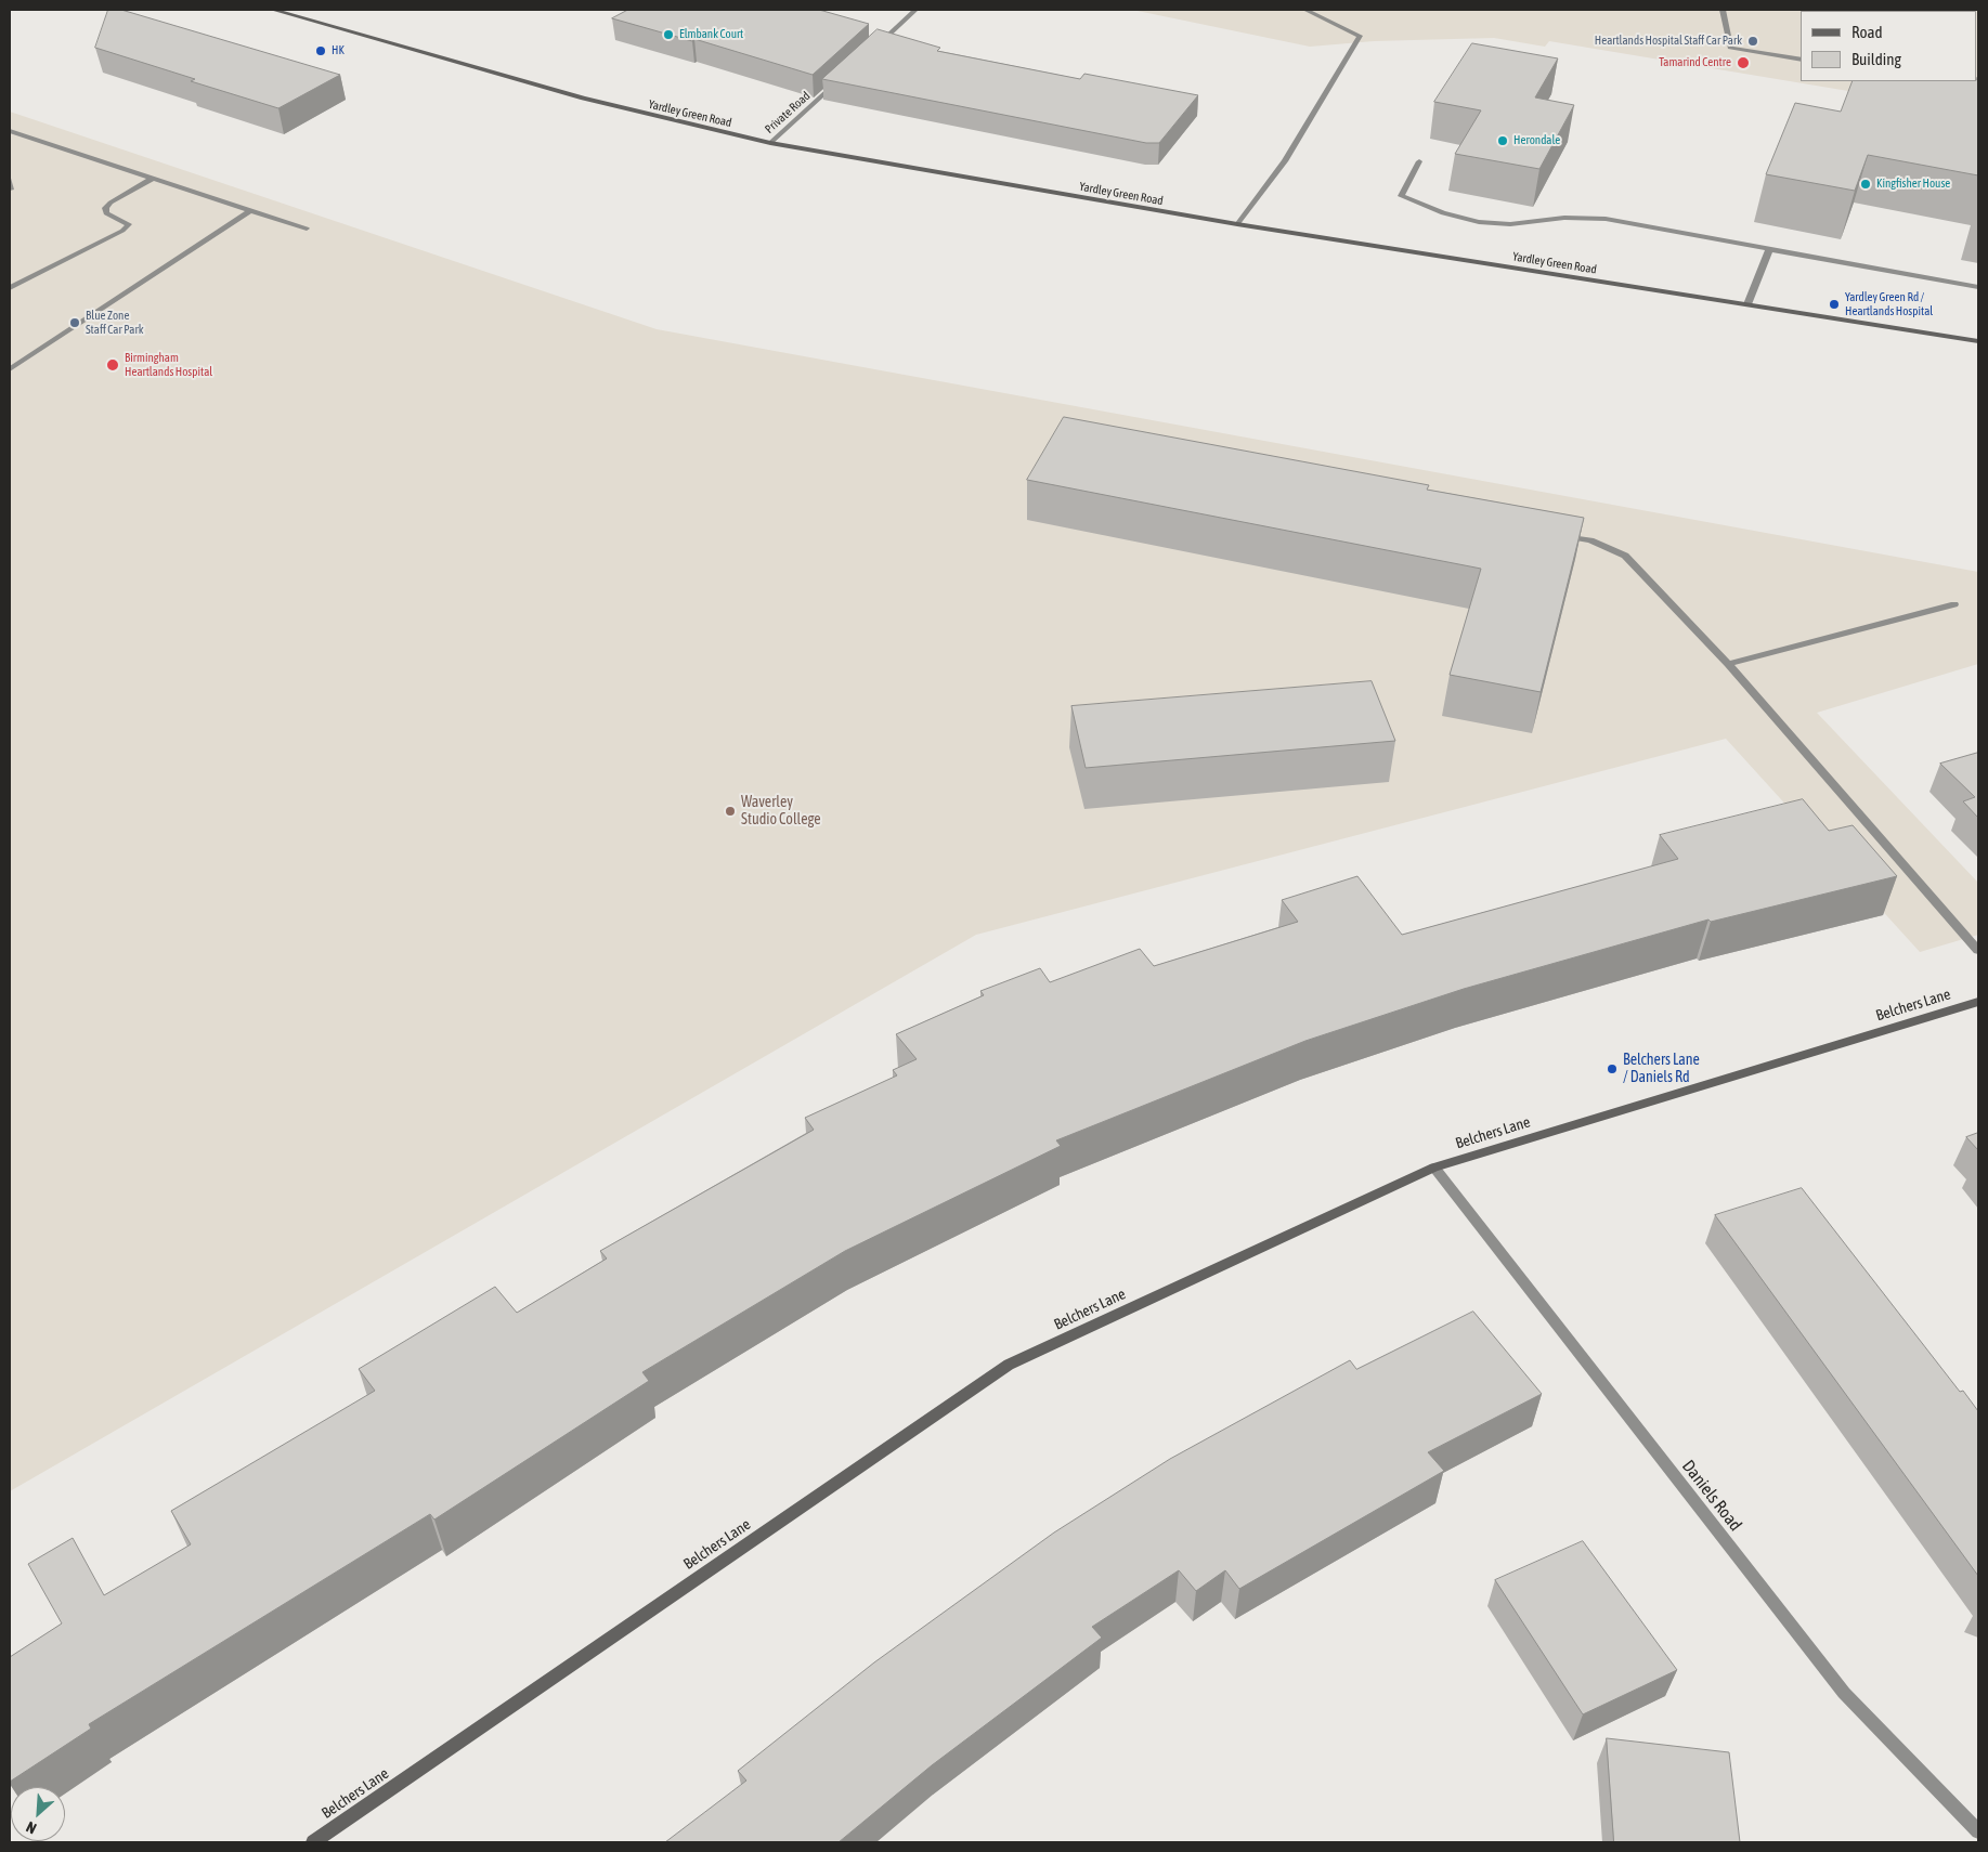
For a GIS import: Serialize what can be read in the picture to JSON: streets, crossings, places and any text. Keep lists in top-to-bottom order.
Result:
{
  "streets": {
    "street": [
      "Private Road",
      "Yardley Green Road",
      "Belchers Lane",
      "Daniels Road"
    ]
  },
  "crossings": [
    ["Private Road", "Yardley Green Road"],
    ["Belchers Lane", "Daniels Road"]
  ],
  "places": [
    "Elmbank Court",
    "Heartlands Hospital Staff Car Park",
    "HK",
    "Tamarind Centre",
    "Herondale",
    "Kingfisher House",
    "Yardley Green Rd / Heartlands Hospital",
    "Blue Zone Staff Car Park",
    "Birmingham Heartlands Hospital",
    "Waverley Studio College",
    "Belchers Lane / Daniels Rd"
  ],
  "legend": ["Road", "Building"],
  "north": "bottom left"
}
